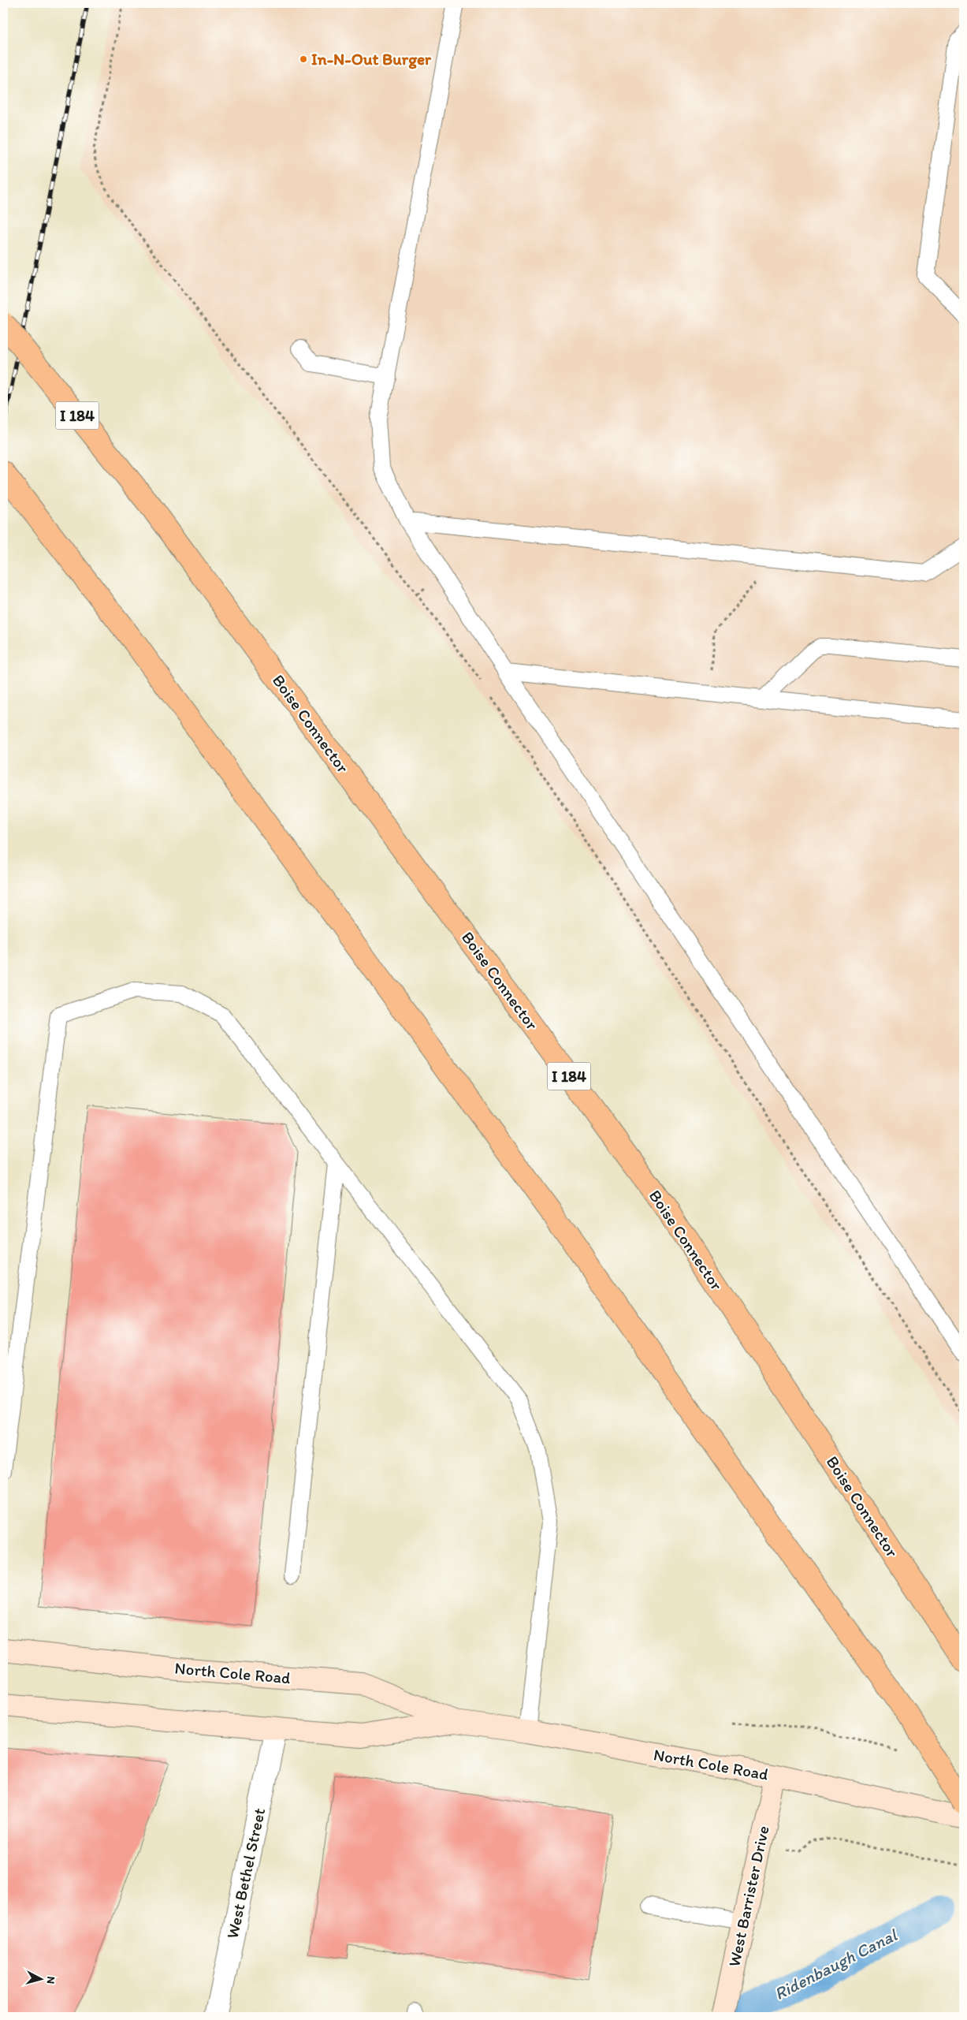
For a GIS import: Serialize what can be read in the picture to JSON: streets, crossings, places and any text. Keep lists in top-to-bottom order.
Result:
{
  "streets": {
    "highway": ["I 184", "Boise Connector"],
    "main road": ["North Cole Road", "West Barrister Drive"],
    "street": ["West Bethel Street"]
  },
  "crossings": [
    ["North Cole Road", "West Bethel Street"],
    ["North Cole Road", "West Barrister Drive"]
  ],
  "water": ["Ridenbaugh Canal"],
  "places": ["In-N-Out Burger"],
  "north": "right"
}
